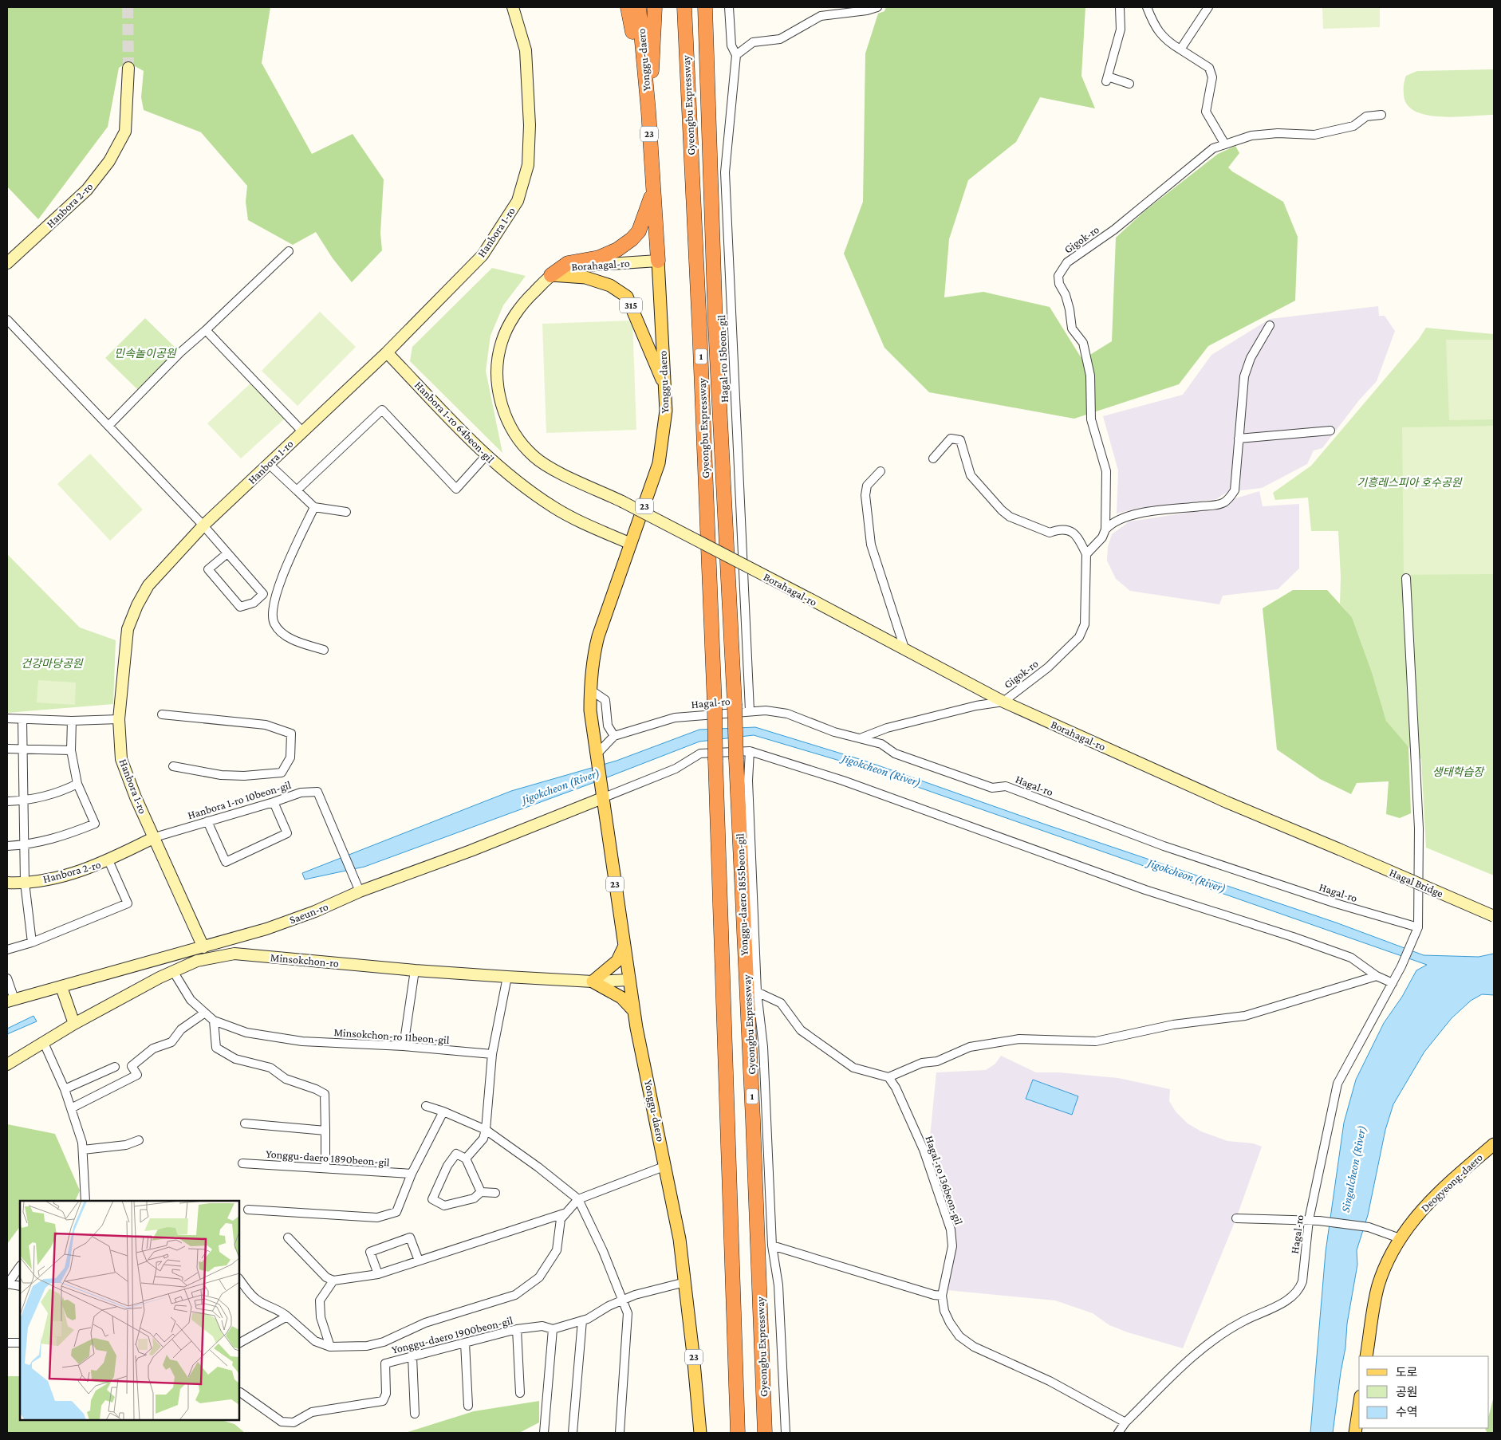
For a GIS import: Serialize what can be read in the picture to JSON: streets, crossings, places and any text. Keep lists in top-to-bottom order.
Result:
{
  "streets": {
    "highway": [
      "Yonggu-daero",
      "Gyeongbu Expressway",
      "23",
      "1"
    ],
    "main road": ["315", "Deogyeong-daero"],
    "street": [
      "Hanbora 2-ro",
      "Hanbora 1-ro",
      "Gigok-ro",
      "Borahagal-ro",
      "Hagal-ro 15beon-gil",
      "Hanbora 1-ro 64beon-gil",
      "Hagal-ro",
      "Hanbora 1-ro 10beon-gil",
      "Hagal Bridge",
      "Yonggu-daero 1855beon-gil",
      "Saeun-ro",
      "Minsokchon-ro",
      "Minsokchon-ro 11beon-gil",
      "Yonggu-daero 1890beon-gil",
      "Hagal-ro 136beon-gil",
      "Yonggu-daero 1900beon-gil"
    ]
  },
  "crossings": [
    ["Yonggu-daero", "23"],
    ["Yonggu-daero", "Borahagal-ro"],
    ["Yonggu-daero", "315"],
    ["Yonggu-daero", "Hanbora 1-ro 64beon-gil"],
    ["Yonggu-daero", "Saeun-ro"],
    ["Yonggu-daero", "Minsokchon-ro"],
    ["Yonggu-daero", "Yonggu-daero 1900beon-gil"],
    ["23", "Saeun-ro"],
    ["Hanbora 2-ro", "Hanbora 1-ro"],
    ["Hanbora 2-ro", "Hanbora 1-ro 10beon-gil"],
    ["Hanbora 1-ro", "Hanbora 1-ro 64beon-gil"],
    ["Hanbora 1-ro", "Hanbora 1-ro 10beon-gil"],
    ["Hanbora 1-ro", "Saeun-ro"],
    ["Gigok-ro", "Borahagal-ro"],
    ["Gigok-ro", "Hagal-ro"],
    ["Borahagal-ro", "315"],
    ["Borahagal-ro", "Hagal Bridge"],
    ["Hagal-ro 15beon-gil", "Hagal-ro"],
    ["Hagal-ro", "Hagal-ro 136beon-gil"],
    ["Hanbora 1-ro 10beon-gil", "Saeun-ro"],
    ["Minsokchon-ro", "Minsokchon-ro 11beon-gil"]
  ],
  "water": ["Jigokcheon (River)", "Singalcheon (River)"],
  "parks": [
    "민속놀이공원",
    "기흥레스피아 호수공원",
    "건강마당공원",
    "생태학습장"
  ],
  "legend": ["도로", "공원", "수역"]
}
